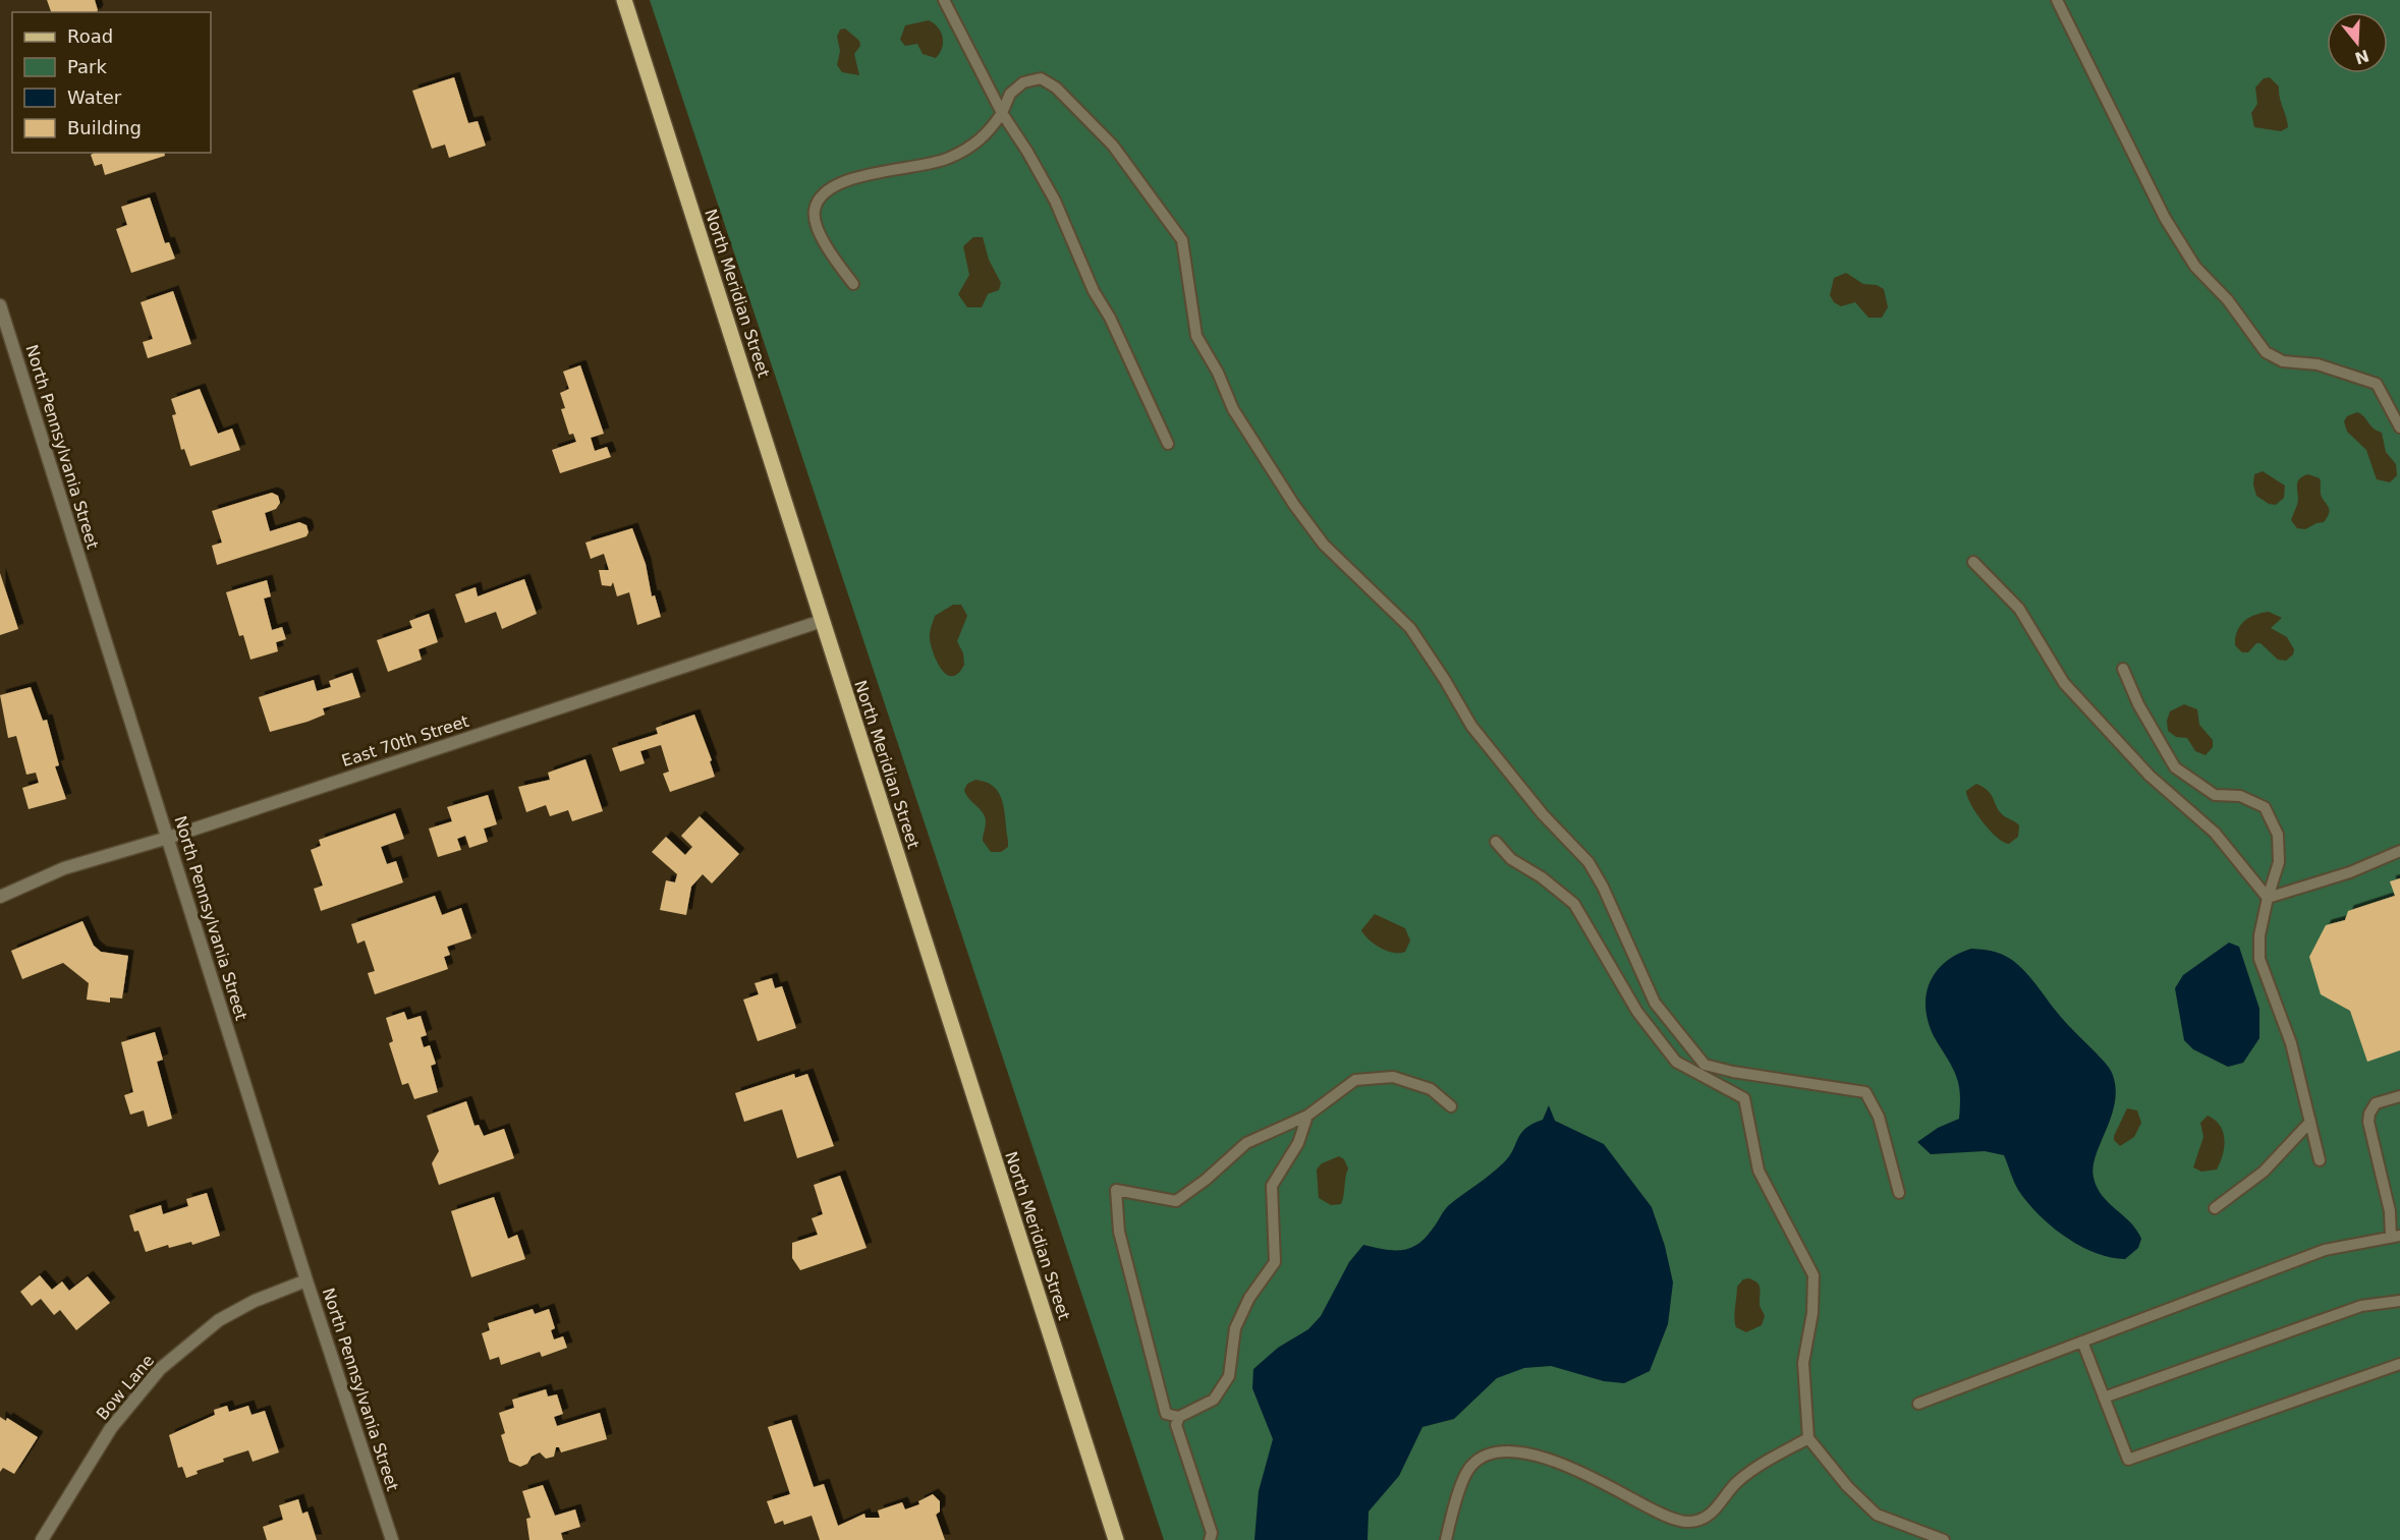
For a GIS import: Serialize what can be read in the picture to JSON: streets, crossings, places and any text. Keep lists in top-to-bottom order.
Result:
{
  "streets": {
    "main road": ["North Meridian Street"],
    "street": ["North Pennsylvania Street", "East 70th Street", "Bow Lane"]
  },
  "crossings": [
    ["North Meridian Street", "East 70th Street"],
    ["North Pennsylvania Street", "East 70th Street"],
    ["North Pennsylvania Street", "Bow Lane"]
  ],
  "legend": [
    "Road",
    "Park",
    "Water",
    "Building"
  ],
  "north": "bottom"
}
